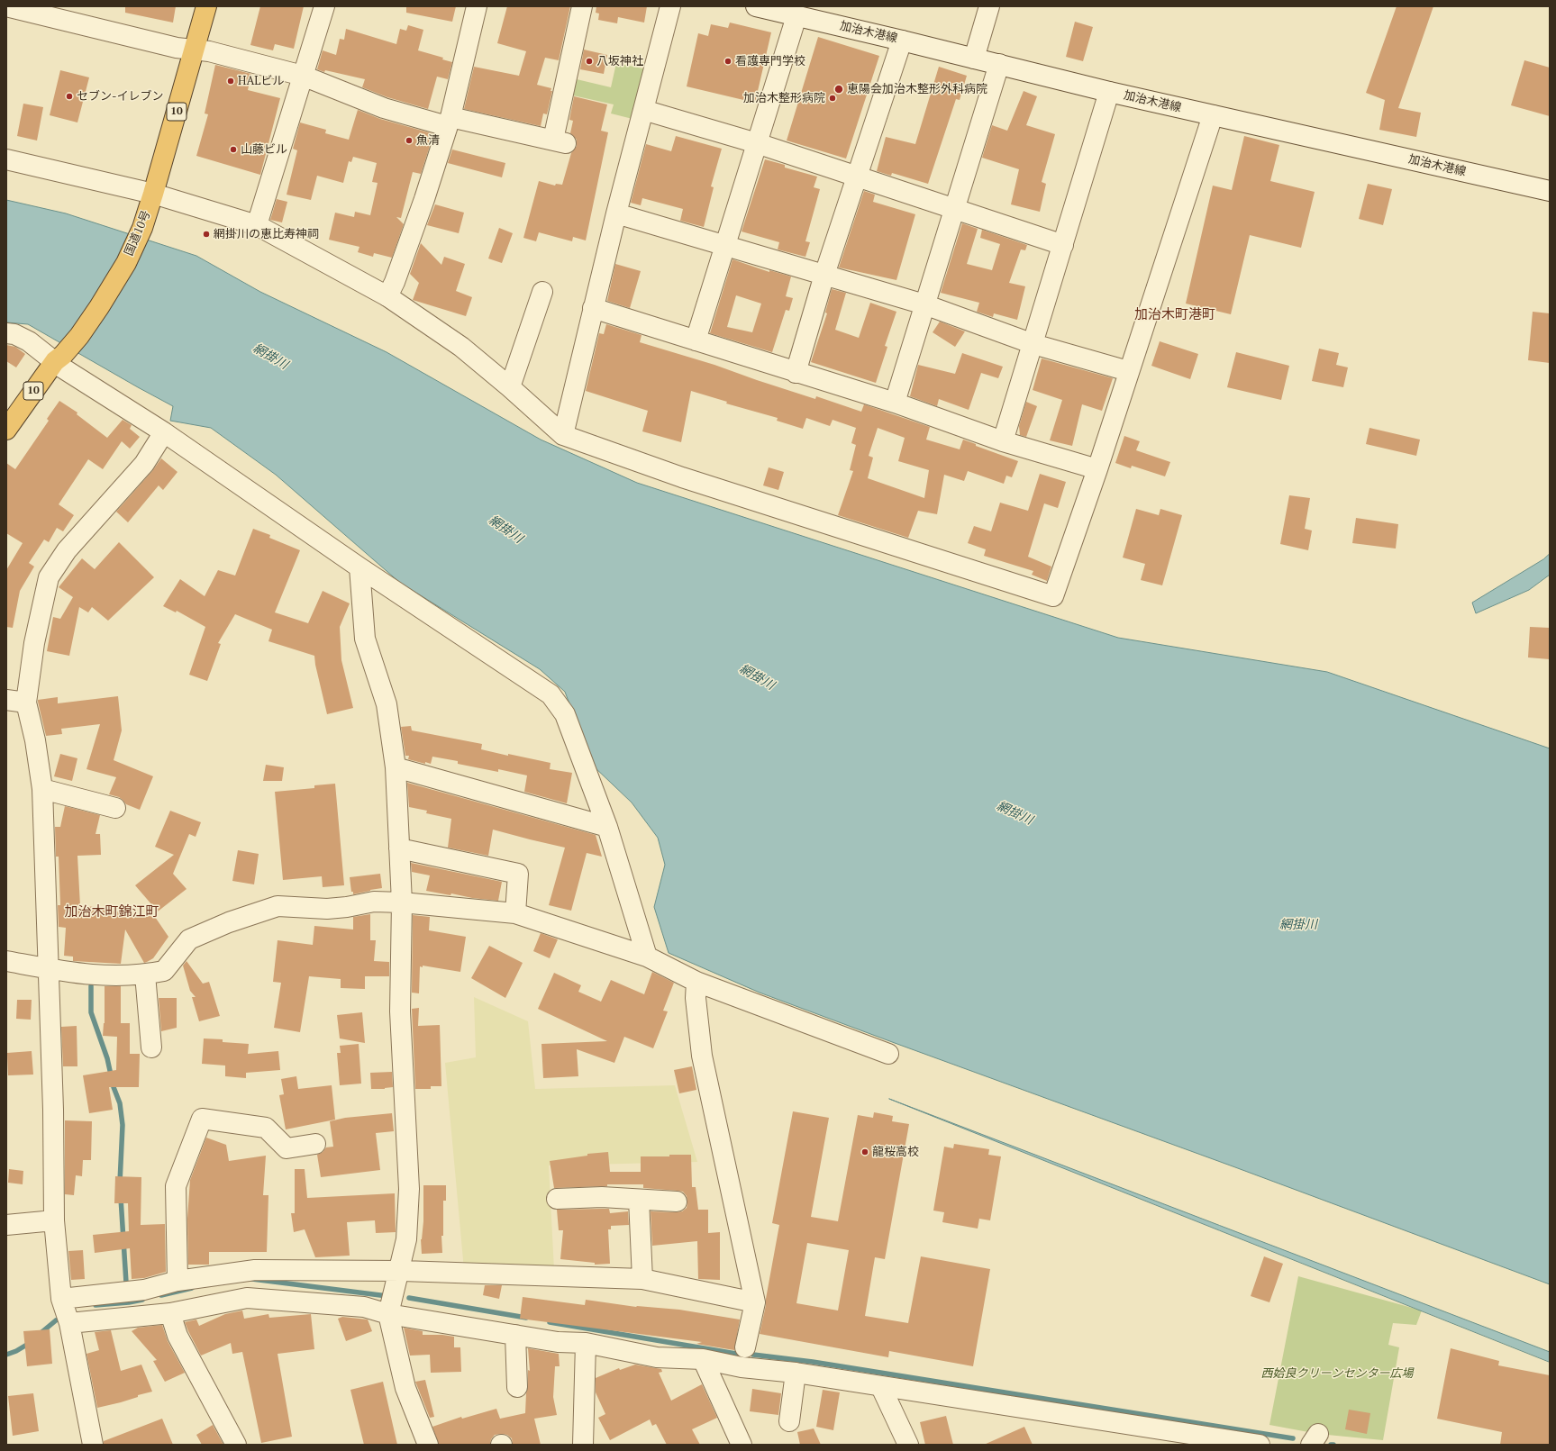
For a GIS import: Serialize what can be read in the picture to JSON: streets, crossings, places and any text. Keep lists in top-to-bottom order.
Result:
{
  "streets": {
    "highway": ["10", "国道10号"],
    "street": ["加治木港線"]
  },
  "districts": ["加治木町港町", "加治木町錦江町"],
  "water": ["網掛川"],
  "parks": ["西姶良クリーンセンター広場"],
  "places": [
    "八坂神社",
    "看護専門学校",
    "HALビル",
    "恵陽会加治木整形外科病院",
    "セブン-イレブン",
    "加治木整形病院",
    "魚清",
    "山藤ビル",
    "網掛川の恵比寿神祠",
    "龍桜高校"
  ]
}
